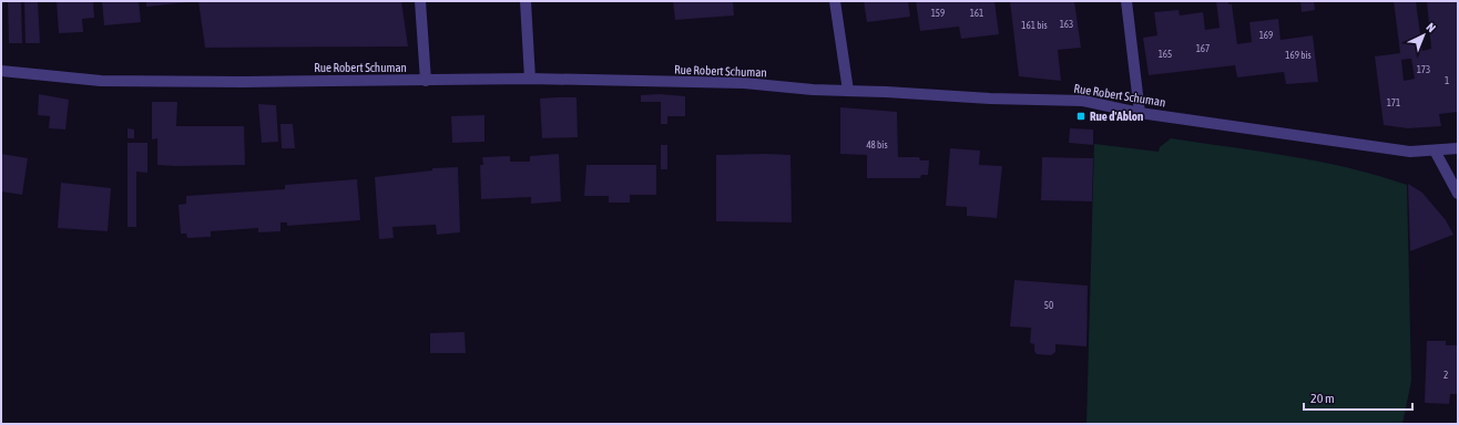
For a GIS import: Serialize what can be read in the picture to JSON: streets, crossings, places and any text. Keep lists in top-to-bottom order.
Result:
{
  "streets": {
    "street": ["Rue Robert Schuman"]
  },
  "places": {
    "transit": ["Rue d'Ablon"]
  },
  "house_numbers": [
    "159",
    "161",
    "163",
    "161 bis",
    "169",
    "167",
    "165",
    "169 bis",
    "173",
    "1",
    "171",
    "48 bis",
    "50",
    "2"
  ],
  "scale_bar": "20 m",
  "north": "top right"
}
